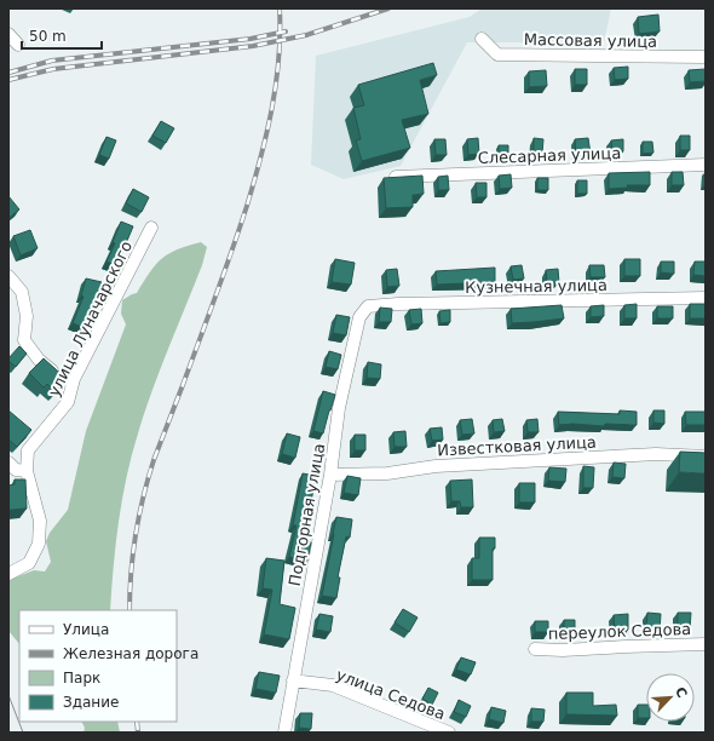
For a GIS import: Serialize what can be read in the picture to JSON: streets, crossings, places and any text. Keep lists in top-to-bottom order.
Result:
{
  "streets": {
    "street": [
      "Массовая улица",
      "Слесарная улица",
      "Кузнечная улица",
      "улица Луначарского",
      "Известковая улица",
      "Подгорная улица",
      "переулок Седова",
      "улица Седова"
    ]
  },
  "crossings": [
    ["Кузнечная улица", "Подгорная улица"],
    ["Известковая улица", "Подгорная улица"],
    ["Подгорная улица", "улица Седова"]
  ],
  "legend": [
    "Улица",
    "Железная дорога",
    "Парк",
    "Здание"
  ],
  "scale_bar": "50 m",
  "north": "top right"
}
